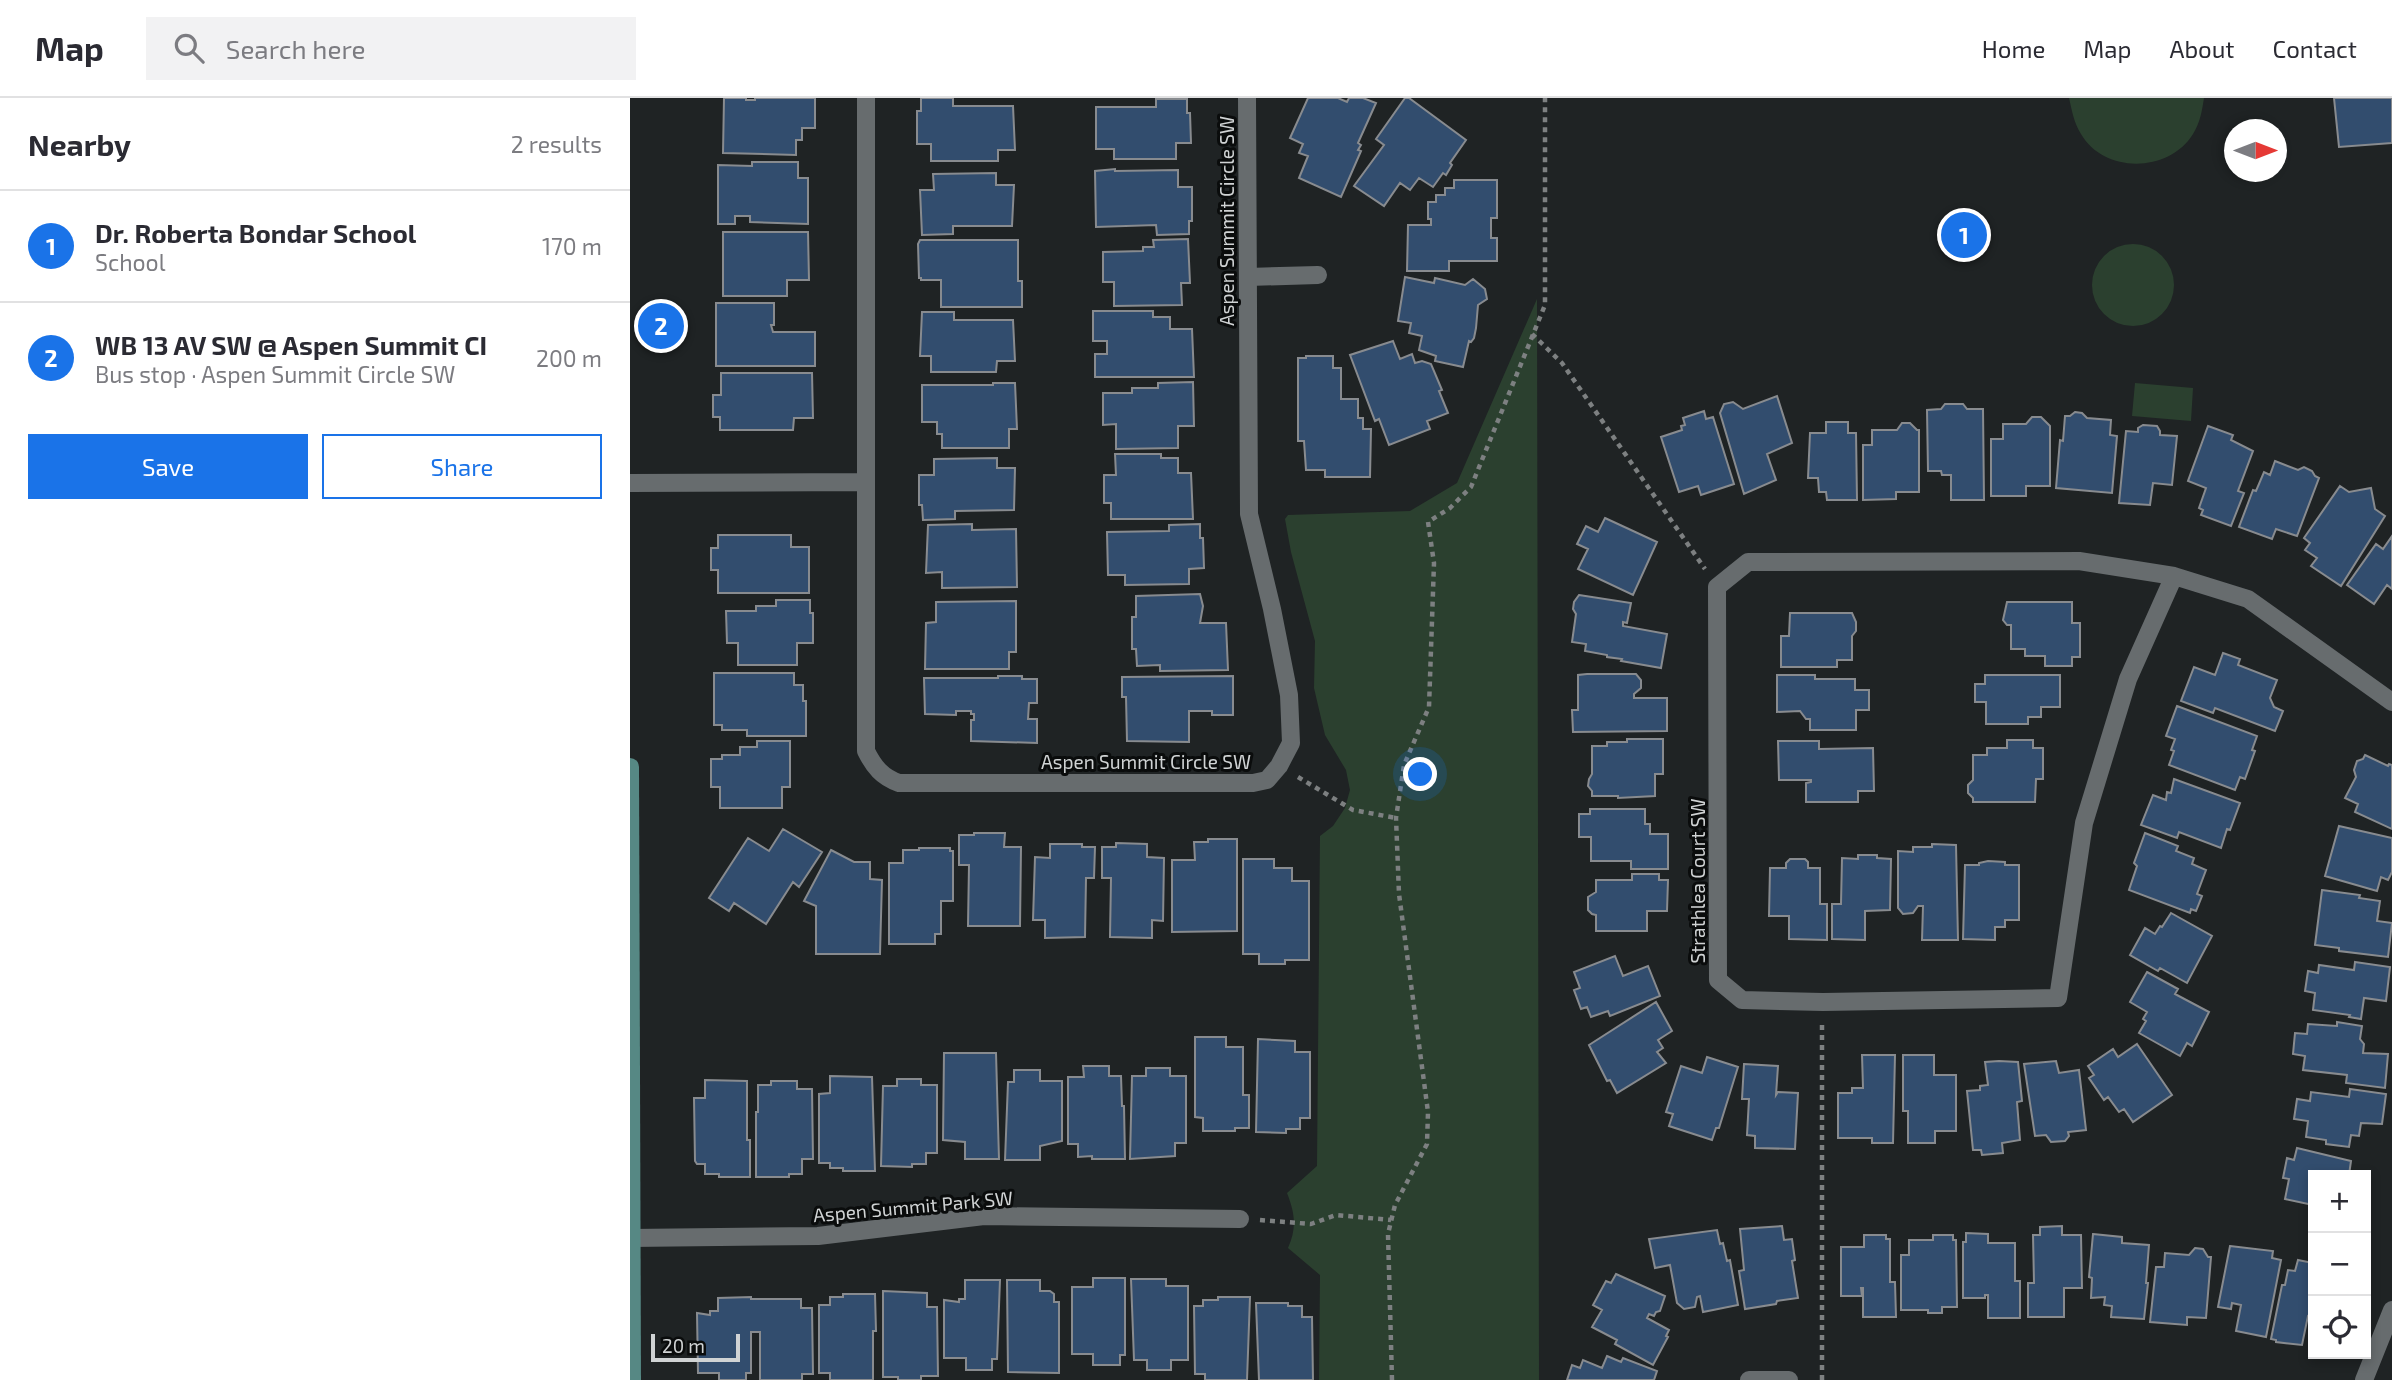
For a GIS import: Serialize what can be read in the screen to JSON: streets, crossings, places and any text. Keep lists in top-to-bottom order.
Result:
{
  "streets": {
    "street": ["Aspen Summit Circle SW", "Strathlea Court SW", "Aspen Summit Park SW"]
  },
  "scale_bar": "20 m",
  "north": "right",
  "page": {
    "header": "Map",
    "search": "Search here",
    "nav": [
      "Home",
      "Map",
      "About",
      "Contact"
    ],
    "heading": ["Nearby", "2 results"],
    "list": [
      {
        "mark": "1",
        "name": "Dr. Roberta Bondar School",
        "note": "School",
        "value": "170 m"
      },
      {
        "mark": "2",
        "name": "WB 13 AV SW @ Aspen Summit CI",
        "note": "Bus stop · Aspen Summit Circle SW",
        "value": "200 m"
      }
    ],
    "pins": ["1", "2"],
    "buttons": ["Save", "Share"],
    "map_buttons": ["+", "−"],
    "scale": "20 m"
  }
}
